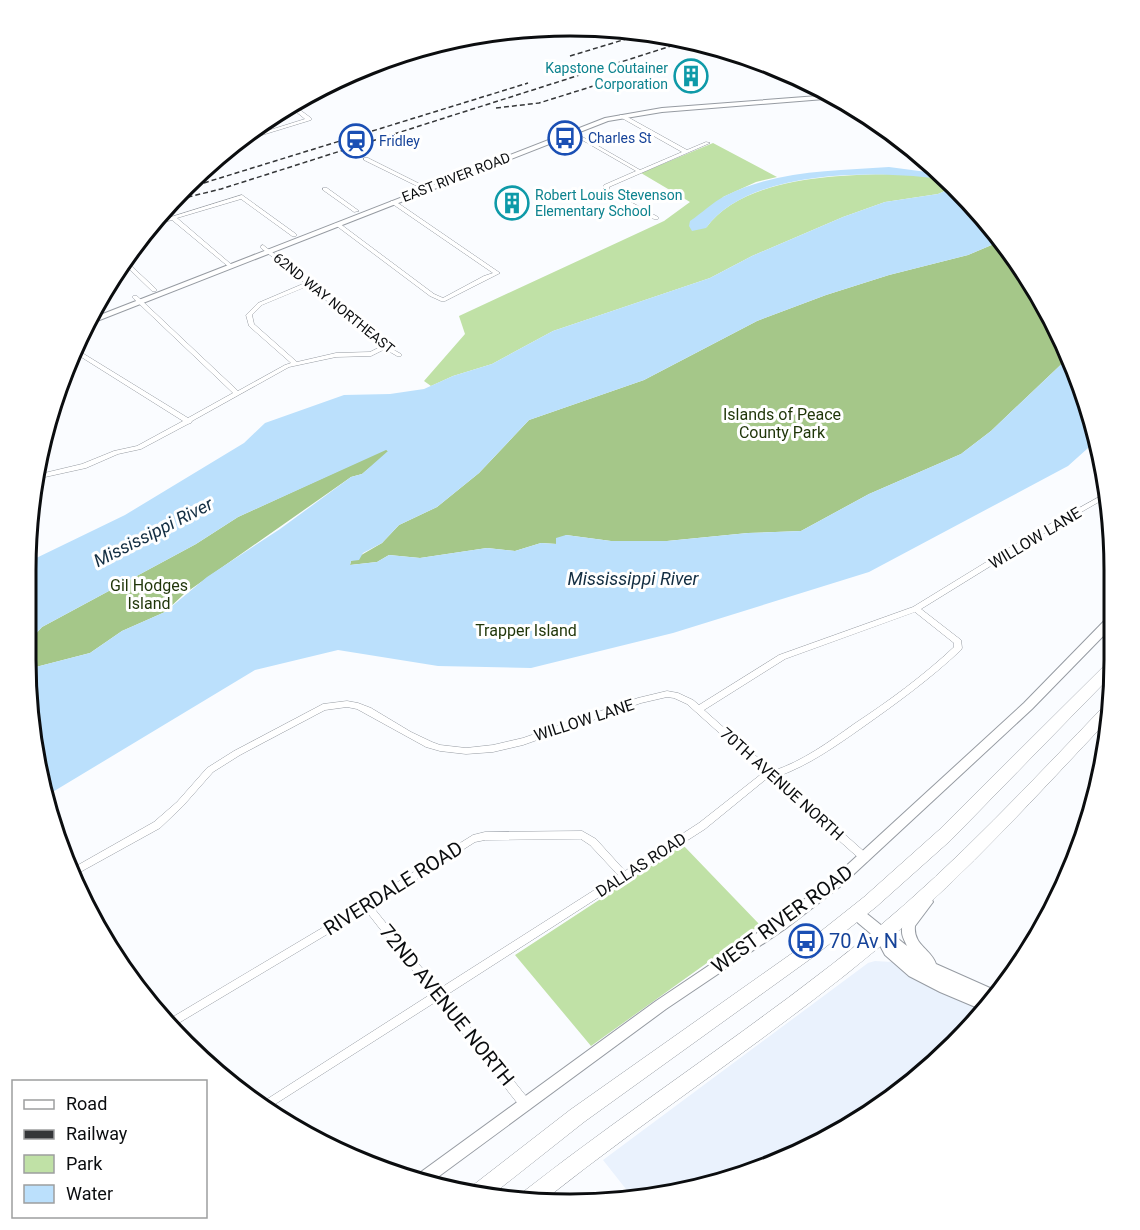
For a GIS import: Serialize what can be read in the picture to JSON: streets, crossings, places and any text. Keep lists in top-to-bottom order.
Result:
{
  "streets": {
    "main road": ["EAST RIVER ROAD", "WEST RIVER ROAD"],
    "street": [
      "62ND WAY NORTHEAST",
      "WILLOW LANE",
      "70TH AVENUE NORTH",
      "DALLAS ROAD",
      "RIVERDALE ROAD",
      "72ND AVENUE NORTH"
    ]
  },
  "crossings": [
    ["EAST RIVER ROAD", "62ND WAY NORTHEAST"],
    ["WILLOW LANE", "70TH AVENUE NORTH"],
    ["WILLOW LANE", "DALLAS ROAD"],
    ["70TH AVENUE NORTH", "DALLAS ROAD"],
    ["70TH AVENUE NORTH", "WEST RIVER ROAD"],
    ["DALLAS ROAD", "RIVERDALE ROAD"],
    ["DALLAS ROAD", "72ND AVENUE NORTH"],
    ["RIVERDALE ROAD", "72ND AVENUE NORTH"],
    ["WEST RIVER ROAD", "72ND AVENUE NORTH"]
  ],
  "water": ["Mississippi River"],
  "parks": ["Islands of Peace County Park", "Gil Hodges Island", "Trapper Island"],
  "places": {
    "building": ["Kapstone Coutainer Corporation", "Robert Louis Stevenson Elementary School"],
    "bus stop": ["Charles St", "70 Av N"],
    "station": ["Fridley"]
  },
  "legend": [
    "Road",
    "Railway",
    "Park",
    "Water"
  ]
}
